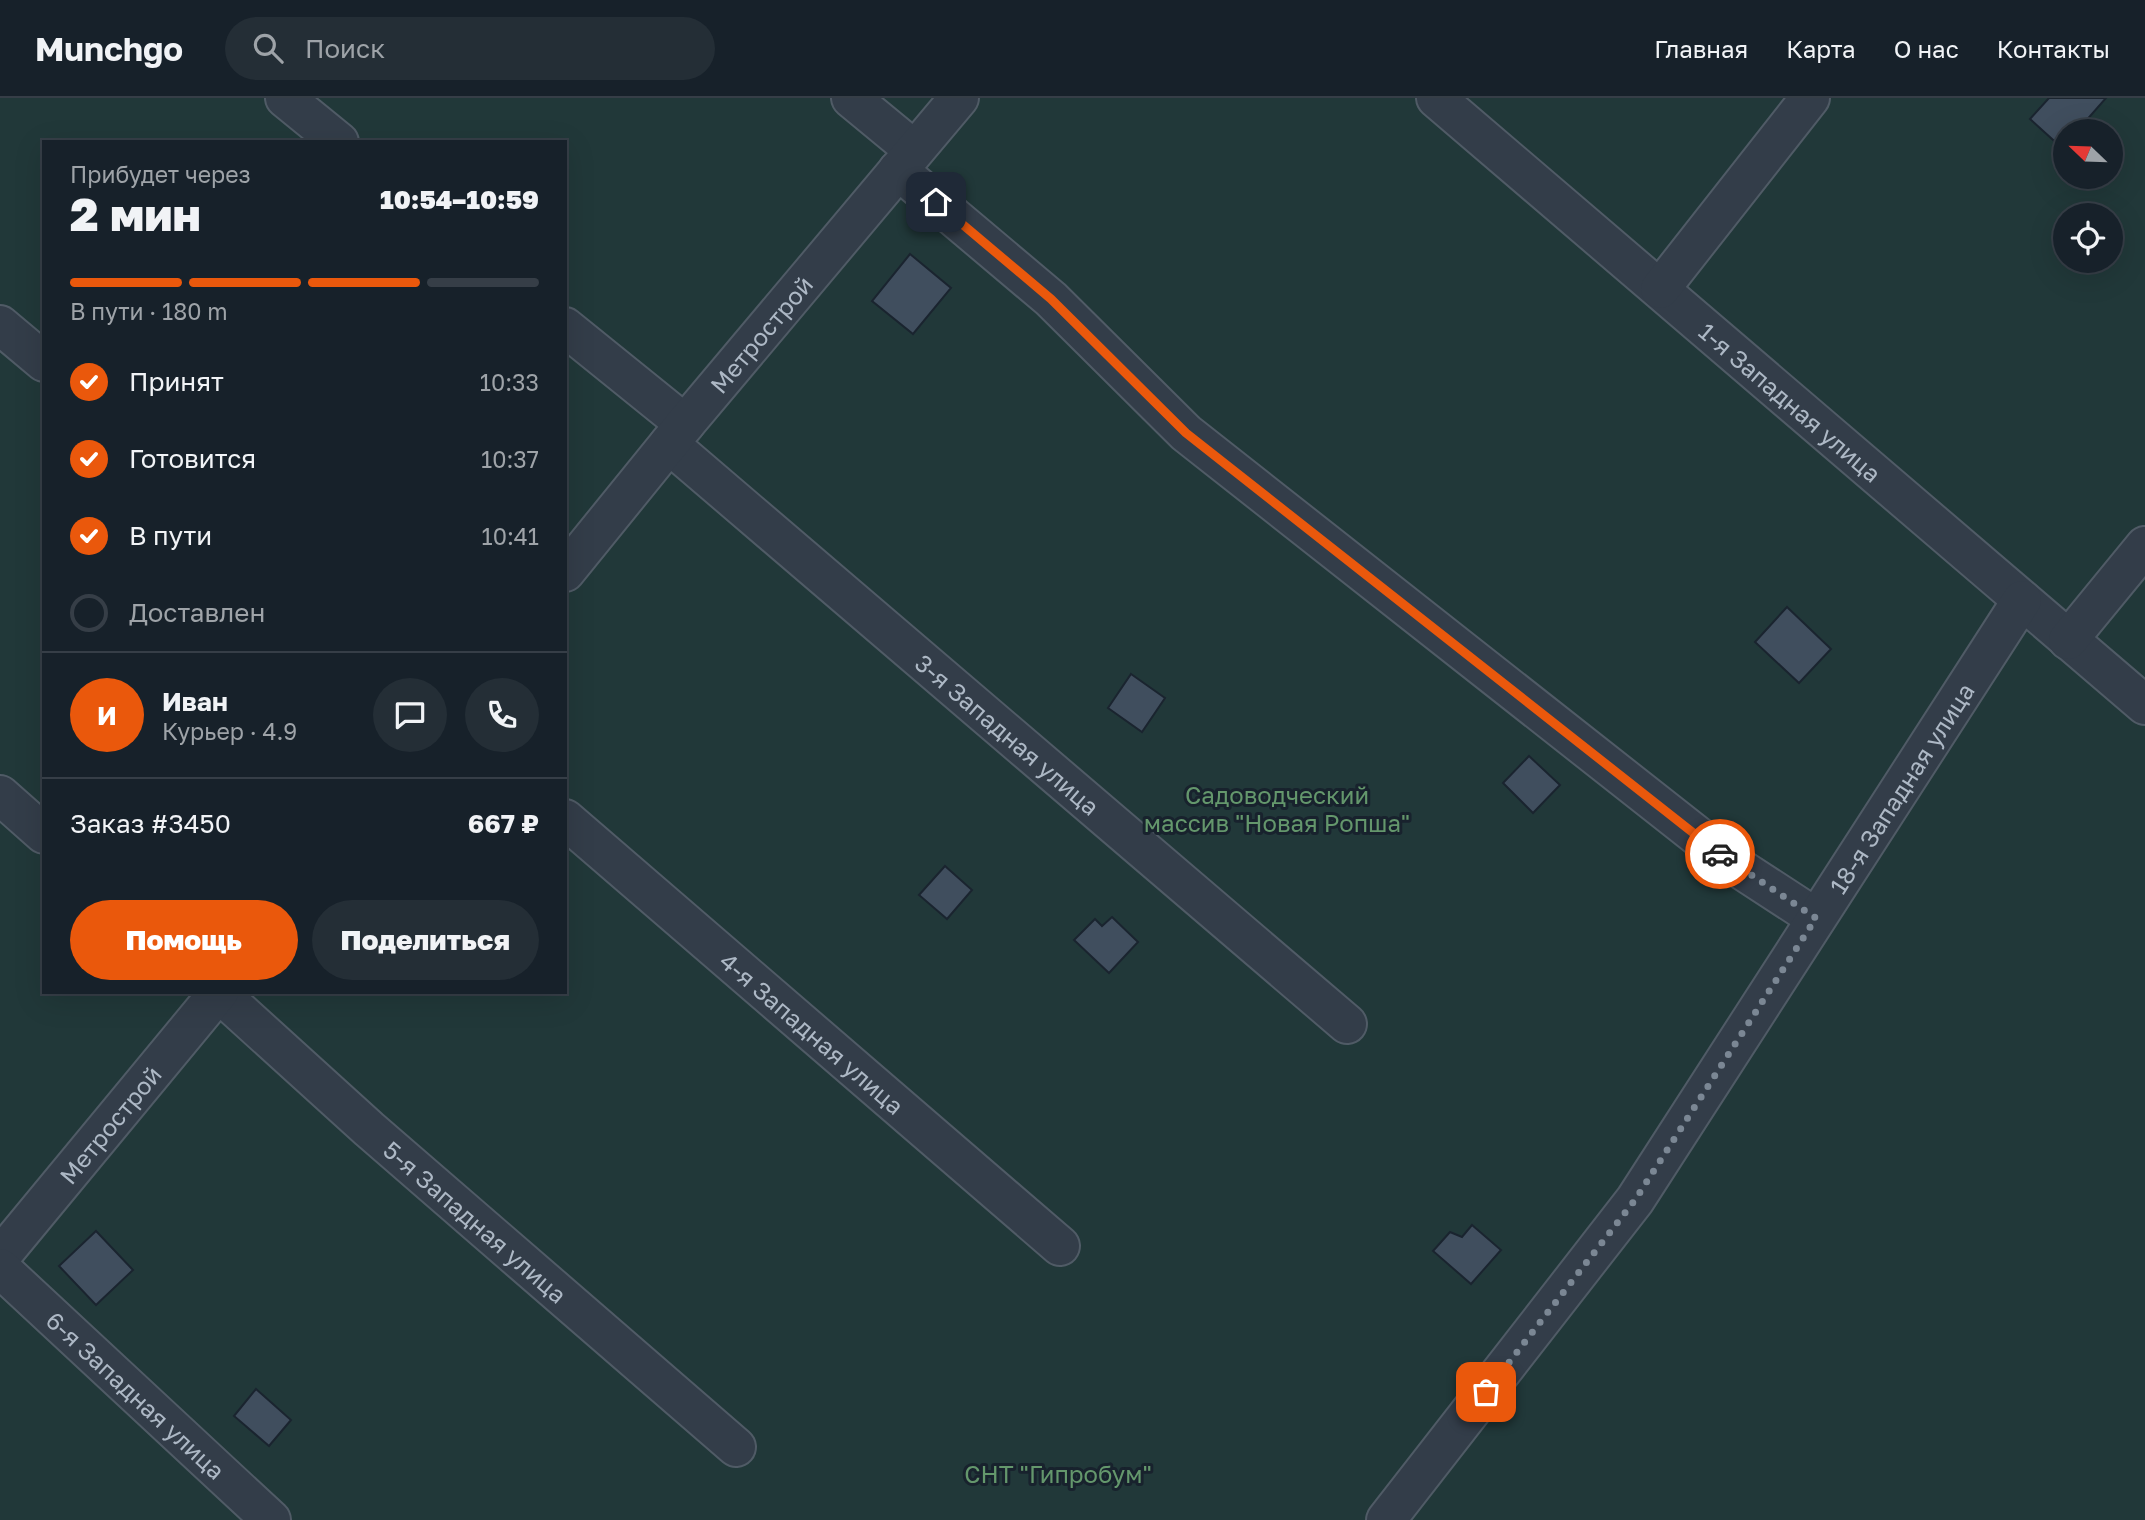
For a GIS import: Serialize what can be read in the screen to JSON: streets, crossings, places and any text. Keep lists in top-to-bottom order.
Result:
{
  "streets": {
    "street": [
      "Метрострой",
      "1-я Западная улица",
      "3-я Западная улица",
      "18-я Западная улица",
      "4-я Западная улица",
      "5-я Западная улица",
      "6-я Западная улица"
    ]
  },
  "crossings": [
    ["Метрострой", "3-я Западная улица"],
    ["1-я Западная улица", "18-я Западная улица"]
  ],
  "parks": ["Садоводческий массив \"Новая Ропша\"", "СНТ \"Гипробум\""],
  "north": "top left",
  "page": {
    "header": "Munchgo",
    "search": "Поиск",
    "nav": [
      "Главная",
      "Карта",
      "О нас",
      "Контакты"
    ],
    "heading": ["2 мин", "Прибудет через", "10:54–10:59"],
    "panel": [
      "Иван",
      "Курьер · 4.9",
      "Заказ #3450",
      "667 ₽"
    ],
    "bar": "В пути · 180 m",
    "list": [
      ["Принят", "10:33"],
      ["Готовится", "10:37"],
      ["В пути", "10:41"],
      "Доставлен"
    ],
    "round": "И",
    "buttons": ["Помощь", "Поделиться"]
  }
}
